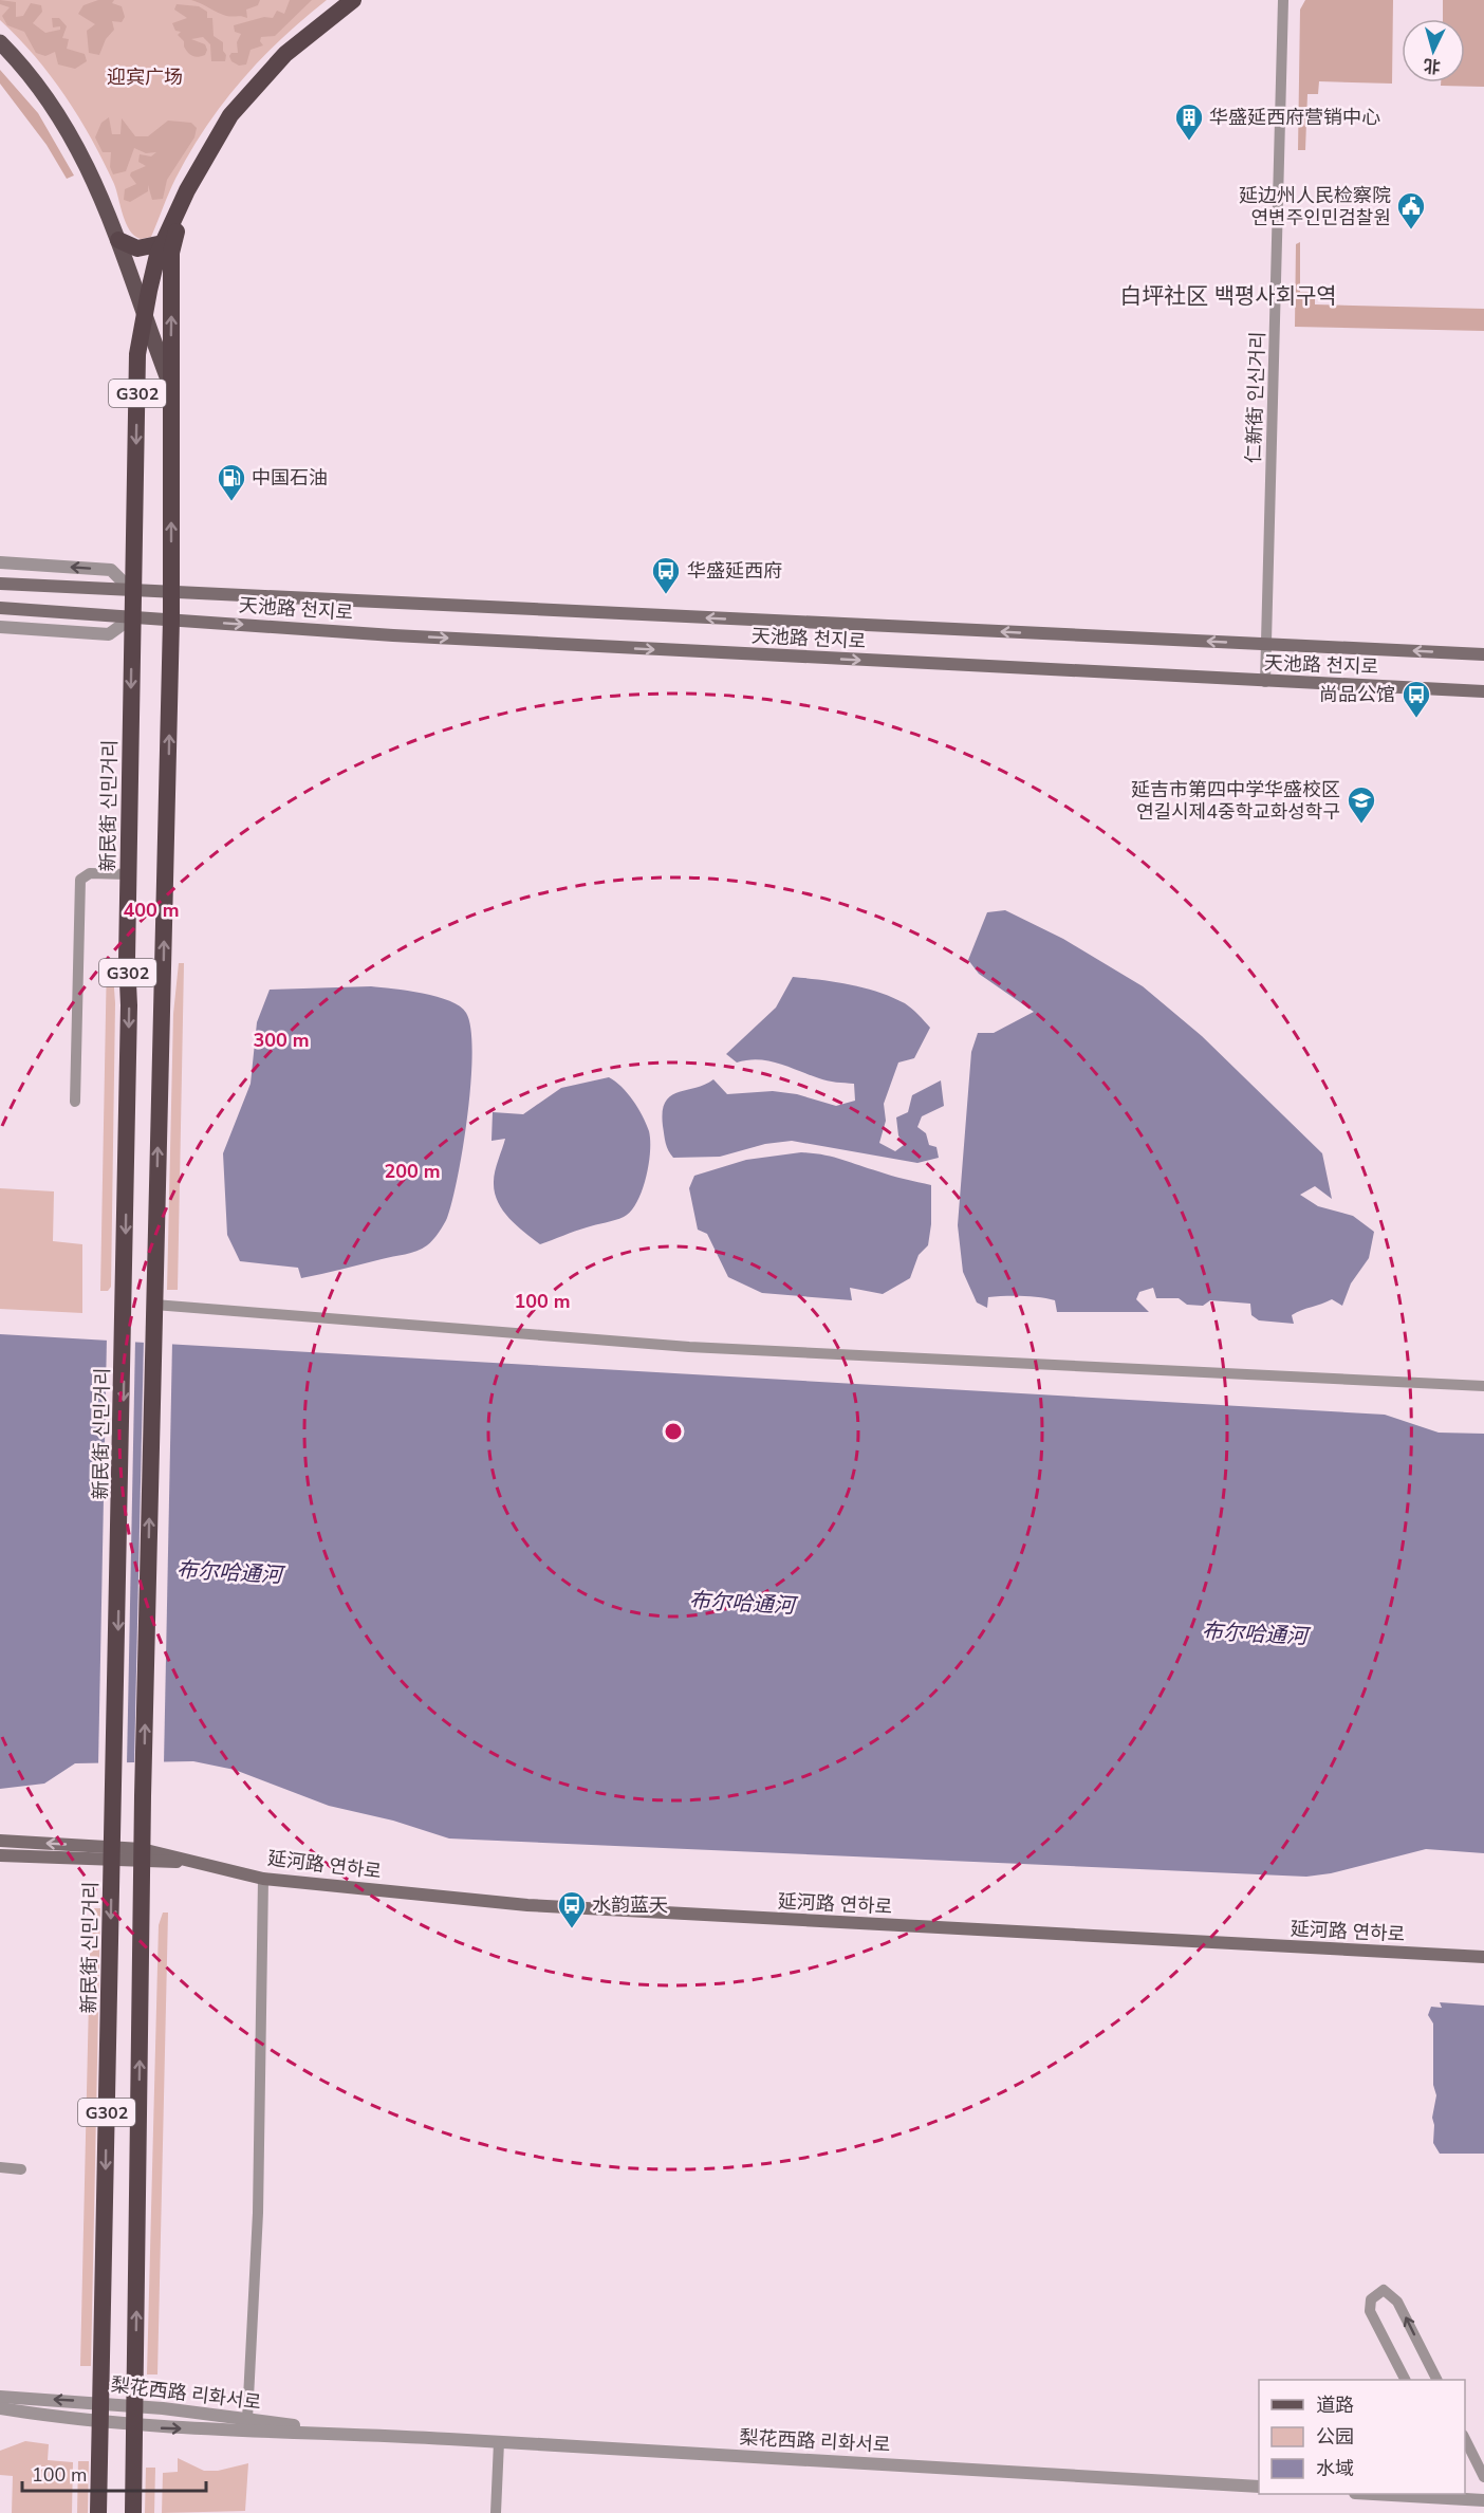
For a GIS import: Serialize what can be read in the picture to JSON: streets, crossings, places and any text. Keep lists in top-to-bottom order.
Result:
{
  "streets": {
    "highway": ["G302", "新民街 신민거리"],
    "main road": ["天池路 천지로", "延河路 연하로"],
    "street": ["仁新街 인신거리", "梨花西路 리화서로"]
  },
  "crossings": [
    ["仁新街 인신거리", "天池路 천지로"],
    ["天池路 천지로", "新民街 신민거리"],
    ["新民街 신민거리", "延河路 연하로"]
  ],
  "districts": ["白坪社区 백평사회구역"],
  "water": ["布尔哈通河"],
  "parks": ["迎宾广场"],
  "places": {
    "building": ["华盛延西府营销中心"],
    "public building": ["延边州人民检察院 연변주인민검찰원"],
    "fuel station": ["中国石油"],
    "bus stop": ["华盛延西府", "尚品公馆", "水韵蓝天"],
    "school or university": ["延吉市第四中学华盛校区 연길시제4중학교화성학구"]
  },
  "legend": ["道路", "公园", "水域"],
  "scale_bar": "100 m",
  "north": "bottom",
  "rings": [
    "400 m",
    "300 m",
    "200 m",
    "100 m"
  ]
}
